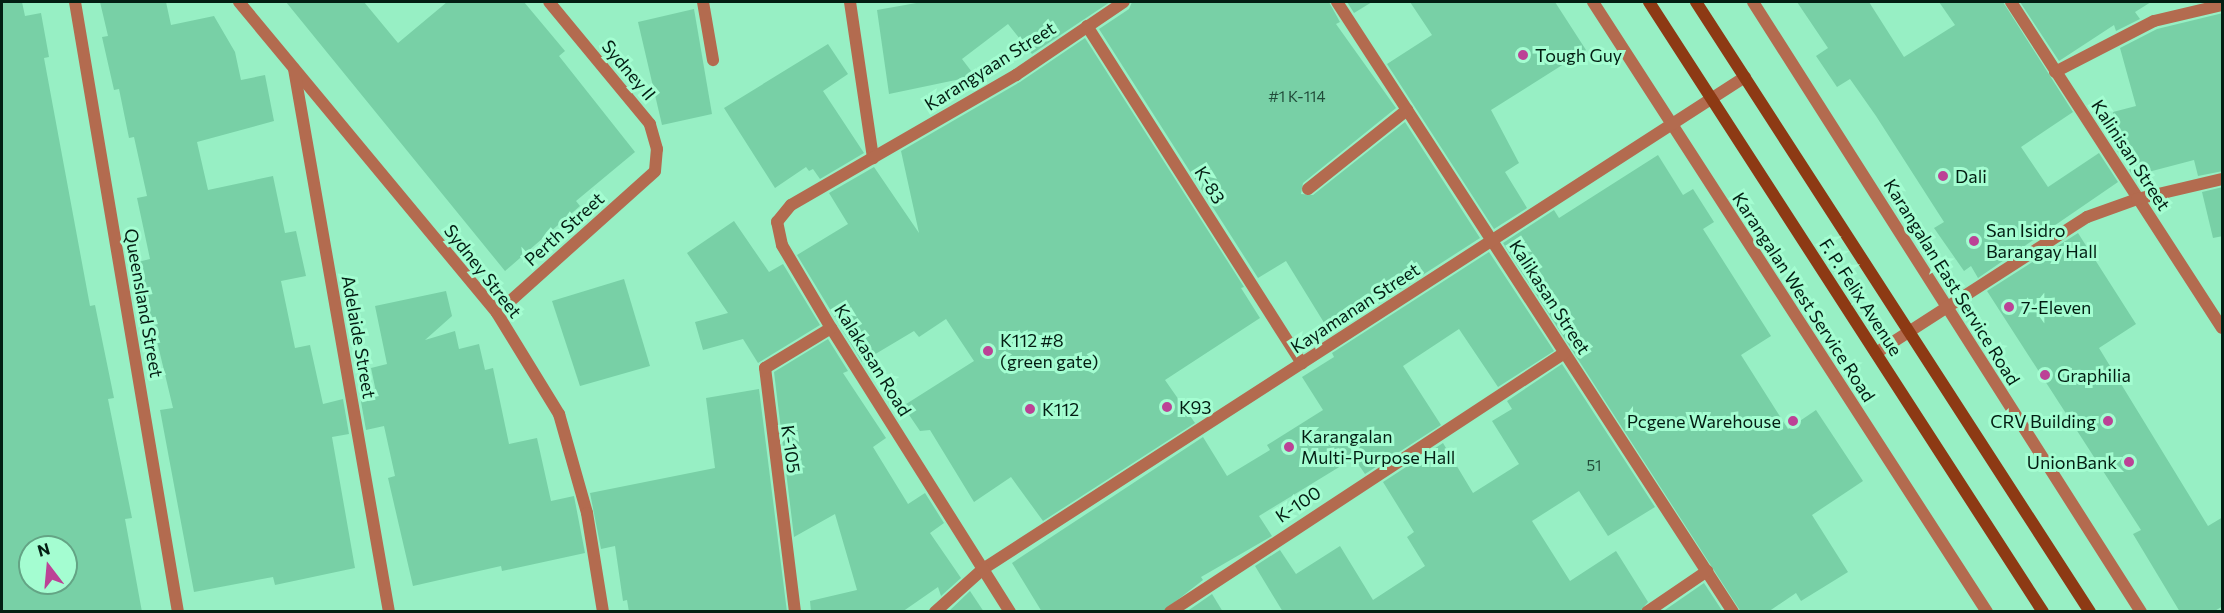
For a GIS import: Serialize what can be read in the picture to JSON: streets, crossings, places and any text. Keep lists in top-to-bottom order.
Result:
{
  "streets": {
    "main road": ["F. P. Felix Avenue"],
    "street": [
      "Karangyaan Street",
      "Sydney II",
      "Kalinisan Street",
      "K-83",
      "Perth Street",
      "Sydney Street",
      "Karangalan East Service Road",
      "Kalikasan Street",
      "Karangalan West Service Road",
      "Queensland Street",
      "Kayamanan Street",
      "Adelaide Street",
      "Kalakasan Road",
      "K-105",
      "K-100"
    ]
  },
  "crossings": [
    ["Karangyaan Street", "K-83"],
    ["Karangyaan Street", "Kalakasan Road"],
    ["Sydney II", "Perth Street"],
    ["K-83", "Kayamanan Street"],
    ["Perth Street", "Sydney Street"],
    ["Sydney Street", "Adelaide Street"],
    ["Kalikasan Street", "Kayamanan Street"],
    ["Kalikasan Street", "K-100"],
    ["Karangalan West Service Road", "Kayamanan Street"],
    ["F. P. Felix Avenue", "Kayamanan Street"],
    ["Kayamanan Street", "Kalakasan Road"],
    ["Kalakasan Road", "K-105"]
  ],
  "places": [
    "Tough Guy",
    "Dali",
    "San Isidro Barangay Hall",
    "7-Eleven",
    "K112 #8 (green gate)",
    "Graphilia",
    "K93",
    "K112",
    "Pcgene Warehouse",
    "CRV Building",
    "Karangalan Multi-Purpose Hall",
    "UnionBank"
  ],
  "house_numbers": ["#1 K-114", "51"],
  "north": "top"
}
